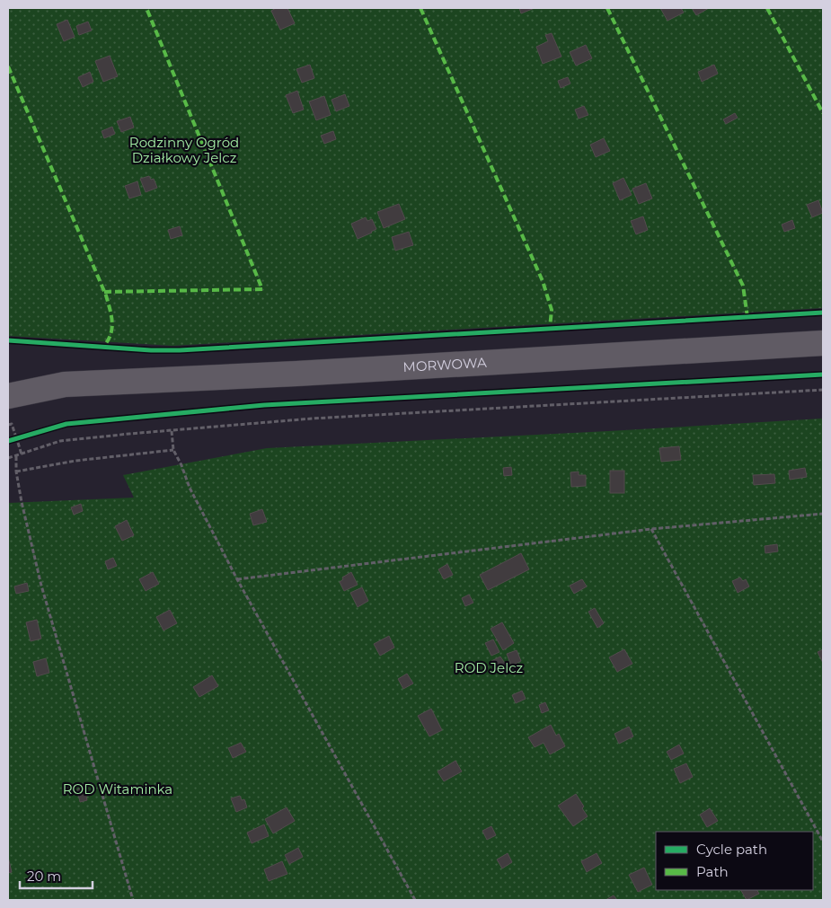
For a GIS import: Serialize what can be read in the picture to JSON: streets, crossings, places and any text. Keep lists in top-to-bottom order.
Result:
{
  "streets": {
    "street": ["MORWOWA"]
  },
  "parks": ["Rodzinny Ogród Działkowy Jelcz", "ROD Jelcz", "ROD Witaminka"],
  "legend": ["Cycle path", "Path"],
  "scale_bar": "20 m"
}
